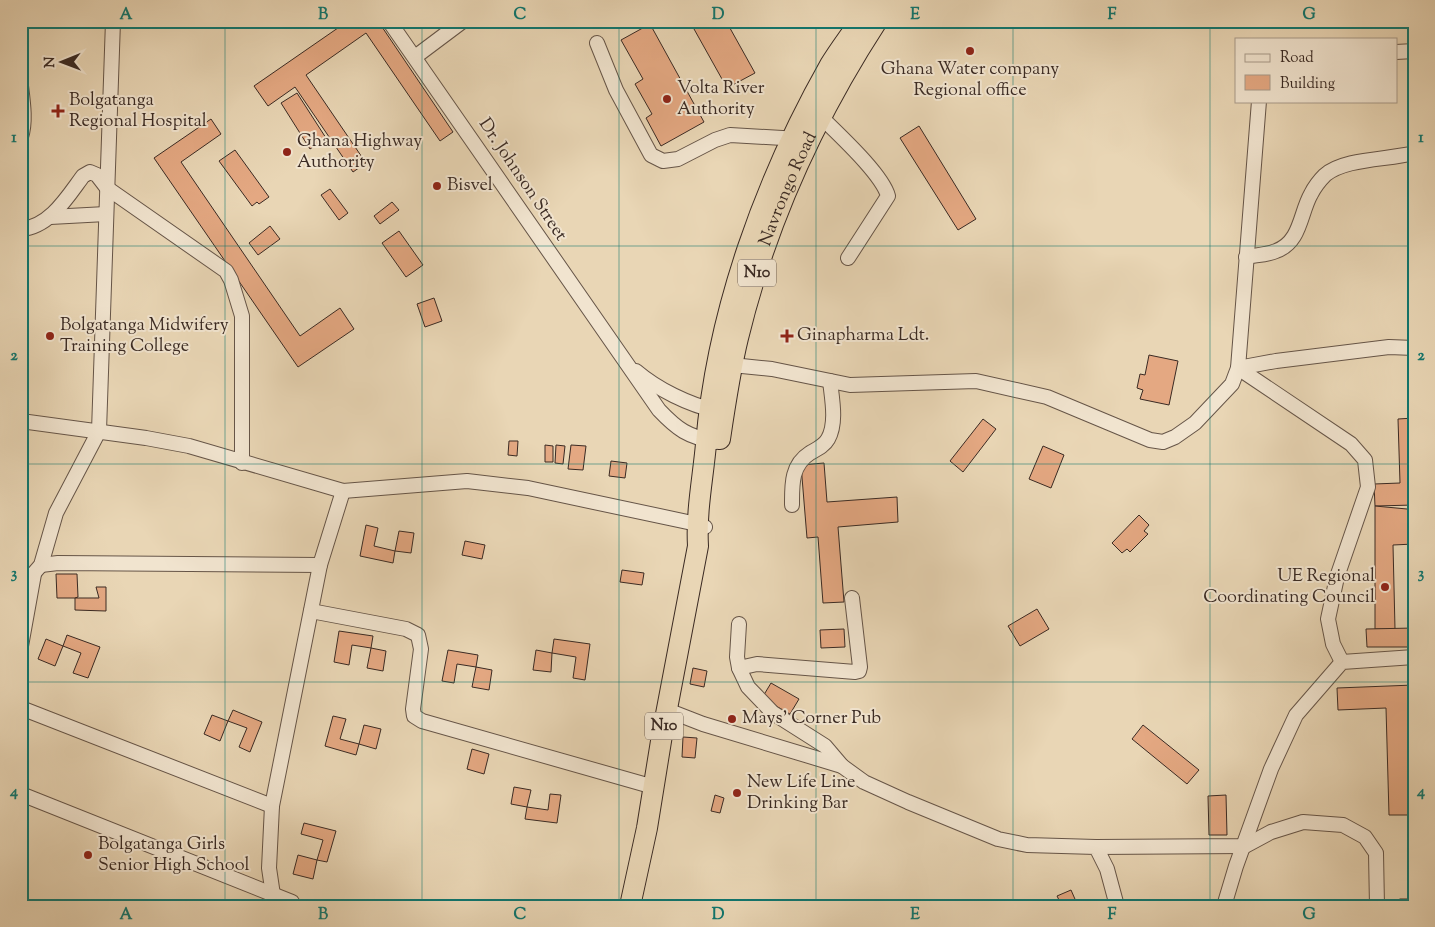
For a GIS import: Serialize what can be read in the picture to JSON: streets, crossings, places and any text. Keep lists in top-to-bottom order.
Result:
{
  "streets": {
    "highway": ["Navrongo Road", "N10"],
    "street": ["Dr. Johnson Street"]
  },
  "crossings": [
    ["Dr. Johnson Street", "Navrongo Road"],
    ["Navrongo Road", "N10"]
  ],
  "places": {
    "other": [
      "Ghana Water company Regional office",
      "Volta River Authority",
      "Ghana Highway Authority",
      "Bisvel",
      "Bolgatanga Midwifery Training College",
      "UE Regional Coordinating Council",
      "Mays' Corner Pub",
      "New Life Line Drinking Bar",
      "Bolgatanga Girls Senior High School"
    ],
    "health": ["Bolgatanga Regional Hospital", "Ginapharma Ldt."]
  },
  "legend": ["Road", "Building"],
  "north": "left",
  "grid": {
    "columns": [
      "A",
      "B",
      "C",
      "D",
      "E",
      "F",
      "G"
    ],
    "rows": [
      "1",
      "2",
      "3",
      "4"
    ]
  }
}
